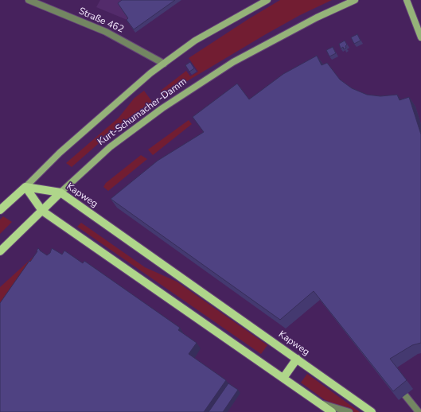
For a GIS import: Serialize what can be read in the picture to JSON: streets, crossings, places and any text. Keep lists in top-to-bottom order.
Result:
{
  "streets": {
    "main road": ["Kurt-Schumacher-Damm", "Kapweg"],
    "street": ["Straße 462"]
  },
  "crossings": [
    ["Straße 462", "Kurt-Schumacher-Damm"],
    ["Kurt-Schumacher-Damm", "Kapweg"]
  ]
}
